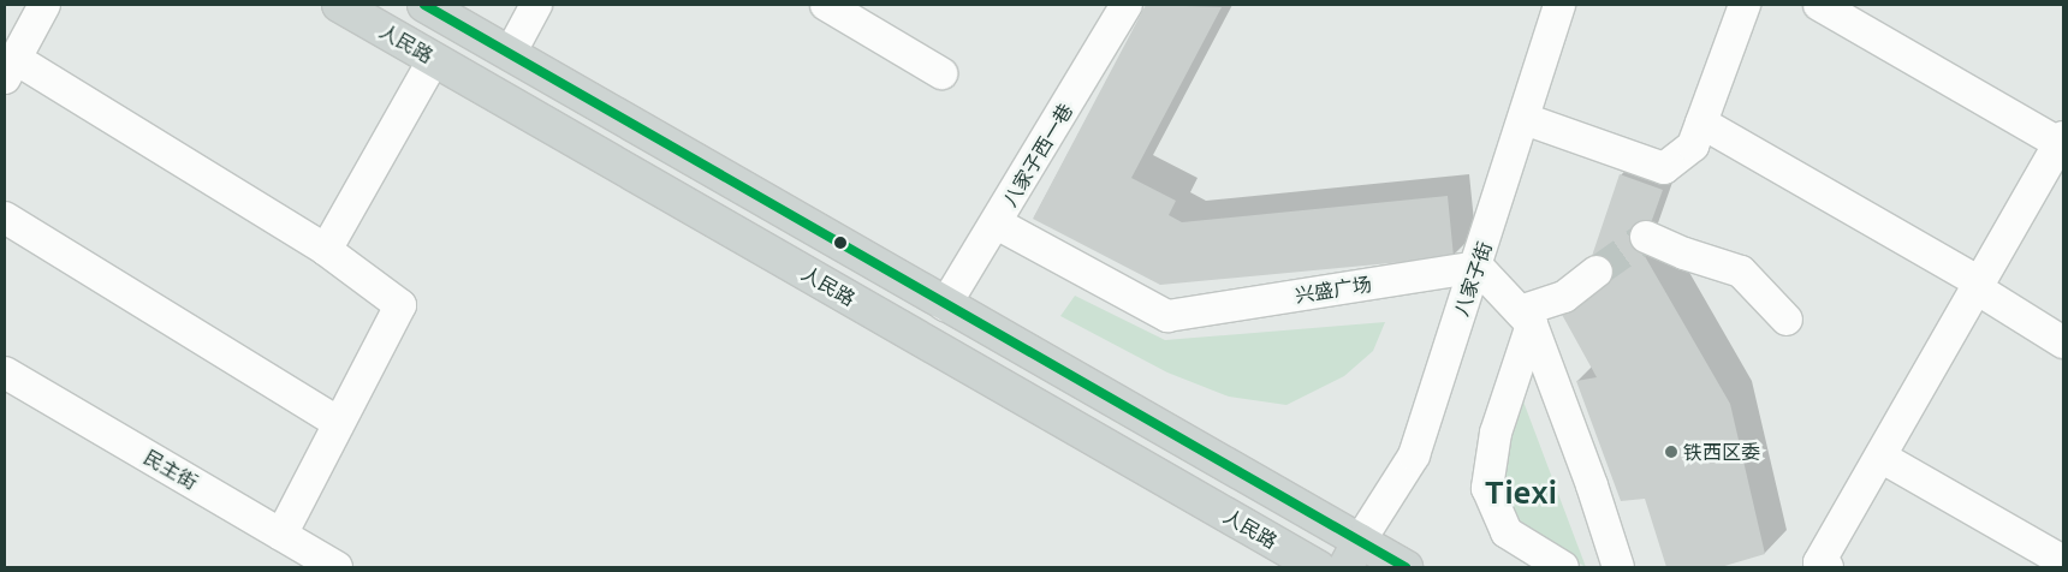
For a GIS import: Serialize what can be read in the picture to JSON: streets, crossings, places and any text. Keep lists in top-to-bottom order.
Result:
{
  "streets": {
    "main road": ["人民路"],
    "street": [
      "八家子西一巷",
      "八家子街",
      "兴盛广场",
      "民主街"
    ]
  },
  "crossings": [
    ["八家子西一巷", "兴盛广场"],
    ["八家子街", "兴盛广场"]
  ],
  "districts": ["Tiexi"],
  "places": ["铁西区委"]
}
